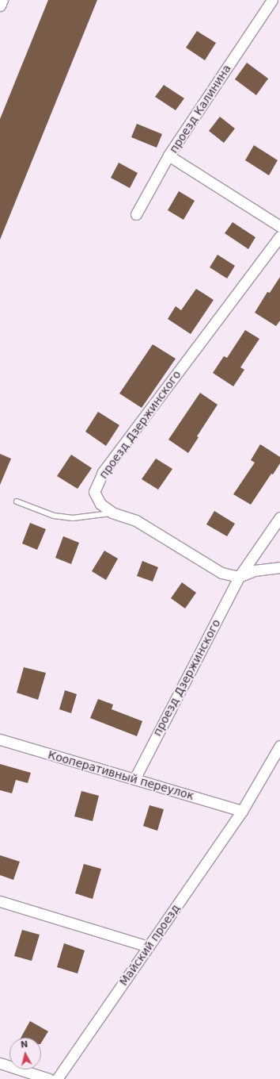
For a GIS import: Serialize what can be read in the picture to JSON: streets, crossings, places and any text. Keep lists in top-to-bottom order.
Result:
{
  "streets": {
    "street": [
      "проезд Калинина",
      "проезд Дзержинского",
      "Кооперативный переулок",
      "Майский проезд"
    ]
  },
  "crossings": [
    ["проезд Дзержинского", "Кооперативный переулок"],
    ["Кооперативный переулок", "Майский проезд"]
  ],
  "north": "top"
}
